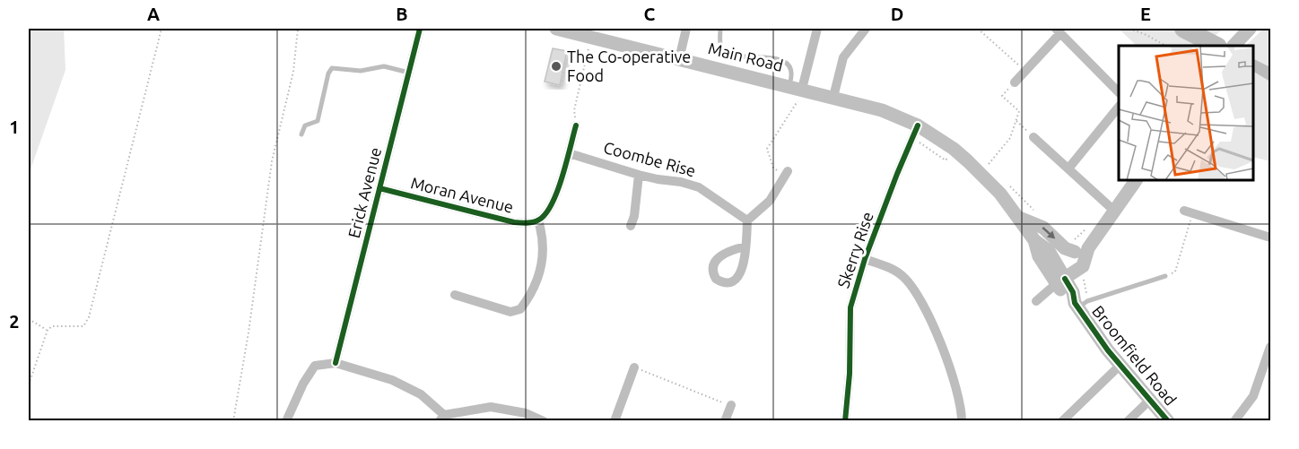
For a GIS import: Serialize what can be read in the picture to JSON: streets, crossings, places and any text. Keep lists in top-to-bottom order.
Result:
{
  "streets": {
    "main road": ["Main Road", "Broomfield Road"],
    "street": [
      "Coombe Rise",
      "Erick Avenue",
      "Moran Avenue",
      "Skerry Rise"
    ]
  },
  "crossings": [
    ["Main Road", "Broomfield Road"],
    ["Erick Avenue", "Moran Avenue"],
    ["Skerry Rise", "Broomfield Road"]
  ],
  "places": ["The Co-operative Food"],
  "grid": {
    "columns": [
      "A",
      "B",
      "C",
      "D",
      "E"
    ],
    "rows": ["1", "2"]
  }
}
